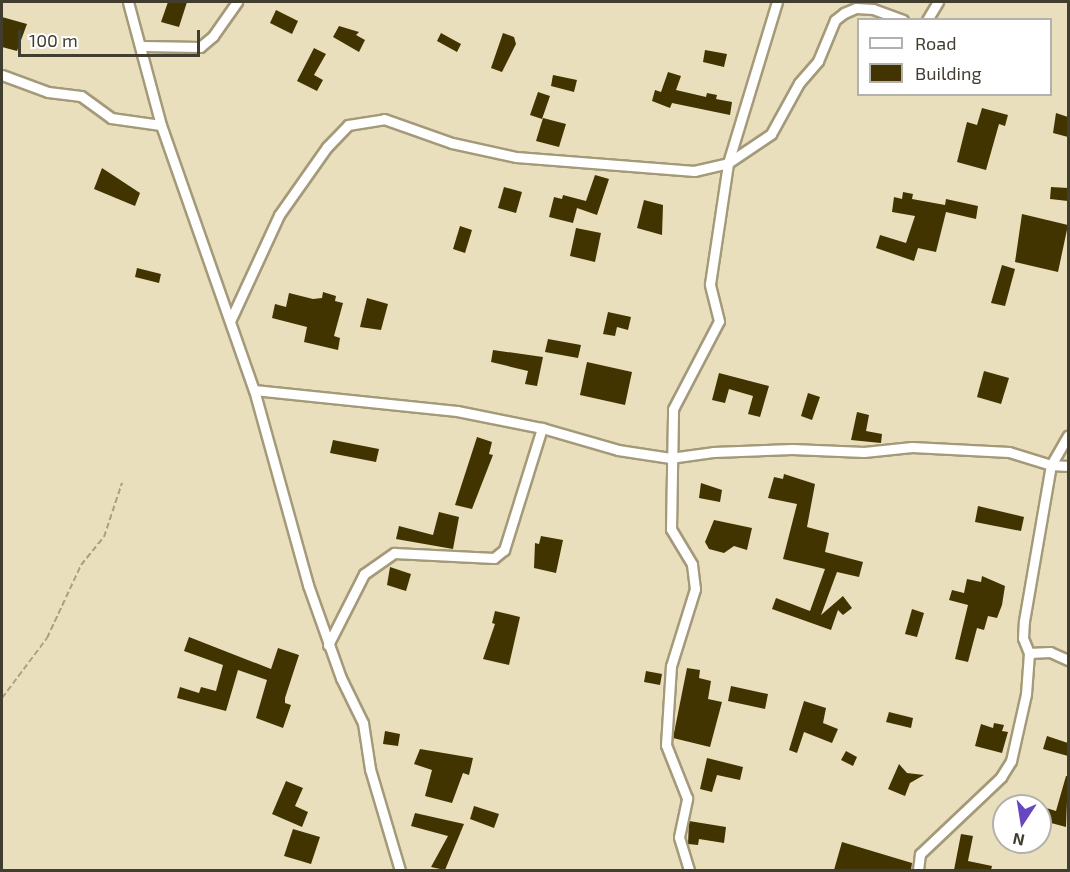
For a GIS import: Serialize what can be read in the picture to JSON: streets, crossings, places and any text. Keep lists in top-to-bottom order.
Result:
{
  "legend": ["Road", "Building"],
  "scale_bar": "100 m",
  "north": "bottom"
}
